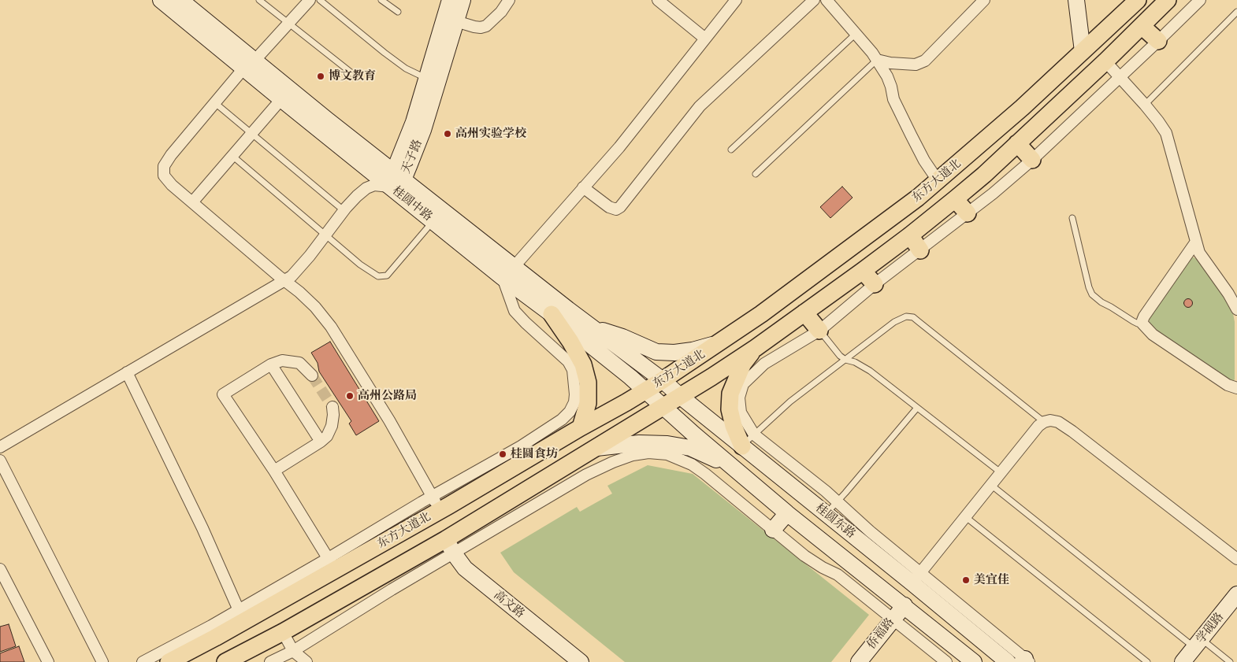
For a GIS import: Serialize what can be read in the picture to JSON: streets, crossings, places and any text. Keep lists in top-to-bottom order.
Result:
{
  "streets": {
    "main road": [
      "天子路",
      "东方大道北",
      "桂圆中路",
      "桂圆东路",
      "高文路",
      "学砚路",
      "侨福路"
    ]
  },
  "crossings": [
    ["天子路", "桂圆中路"],
    ["东方大道北", "桂圆中路"],
    ["东方大道北", "桂圆东路"],
    ["东方大道北", "高文路"],
    ["桂圆中路", "桂圆东路"],
    ["桂圆东路", "侨福路"]
  ],
  "places": [
    "博文教育",
    "高州实验学校",
    "高州公路局",
    "桂圆食坊",
    "美宜佳"
  ]
}
